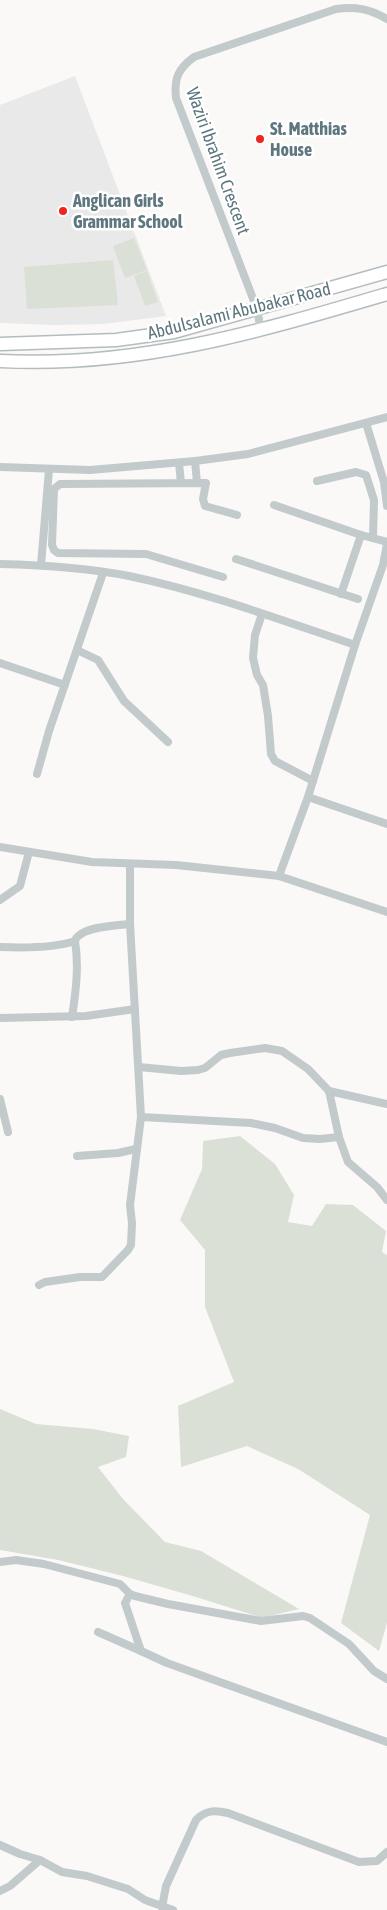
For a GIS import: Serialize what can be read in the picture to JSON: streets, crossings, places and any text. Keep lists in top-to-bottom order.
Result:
{
  "streets": {
    "main road": ["Abdulsalami Abubakar Road"],
    "street": ["Waziri Ibrahim Crescent"]
  },
  "crossings": [
    ["Waziri Ibrahim Crescent", "Abdulsalami Abubakar Road"]
  ],
  "places": ["St. Matthias House", "Anglican Girls Grammar School"]
}
